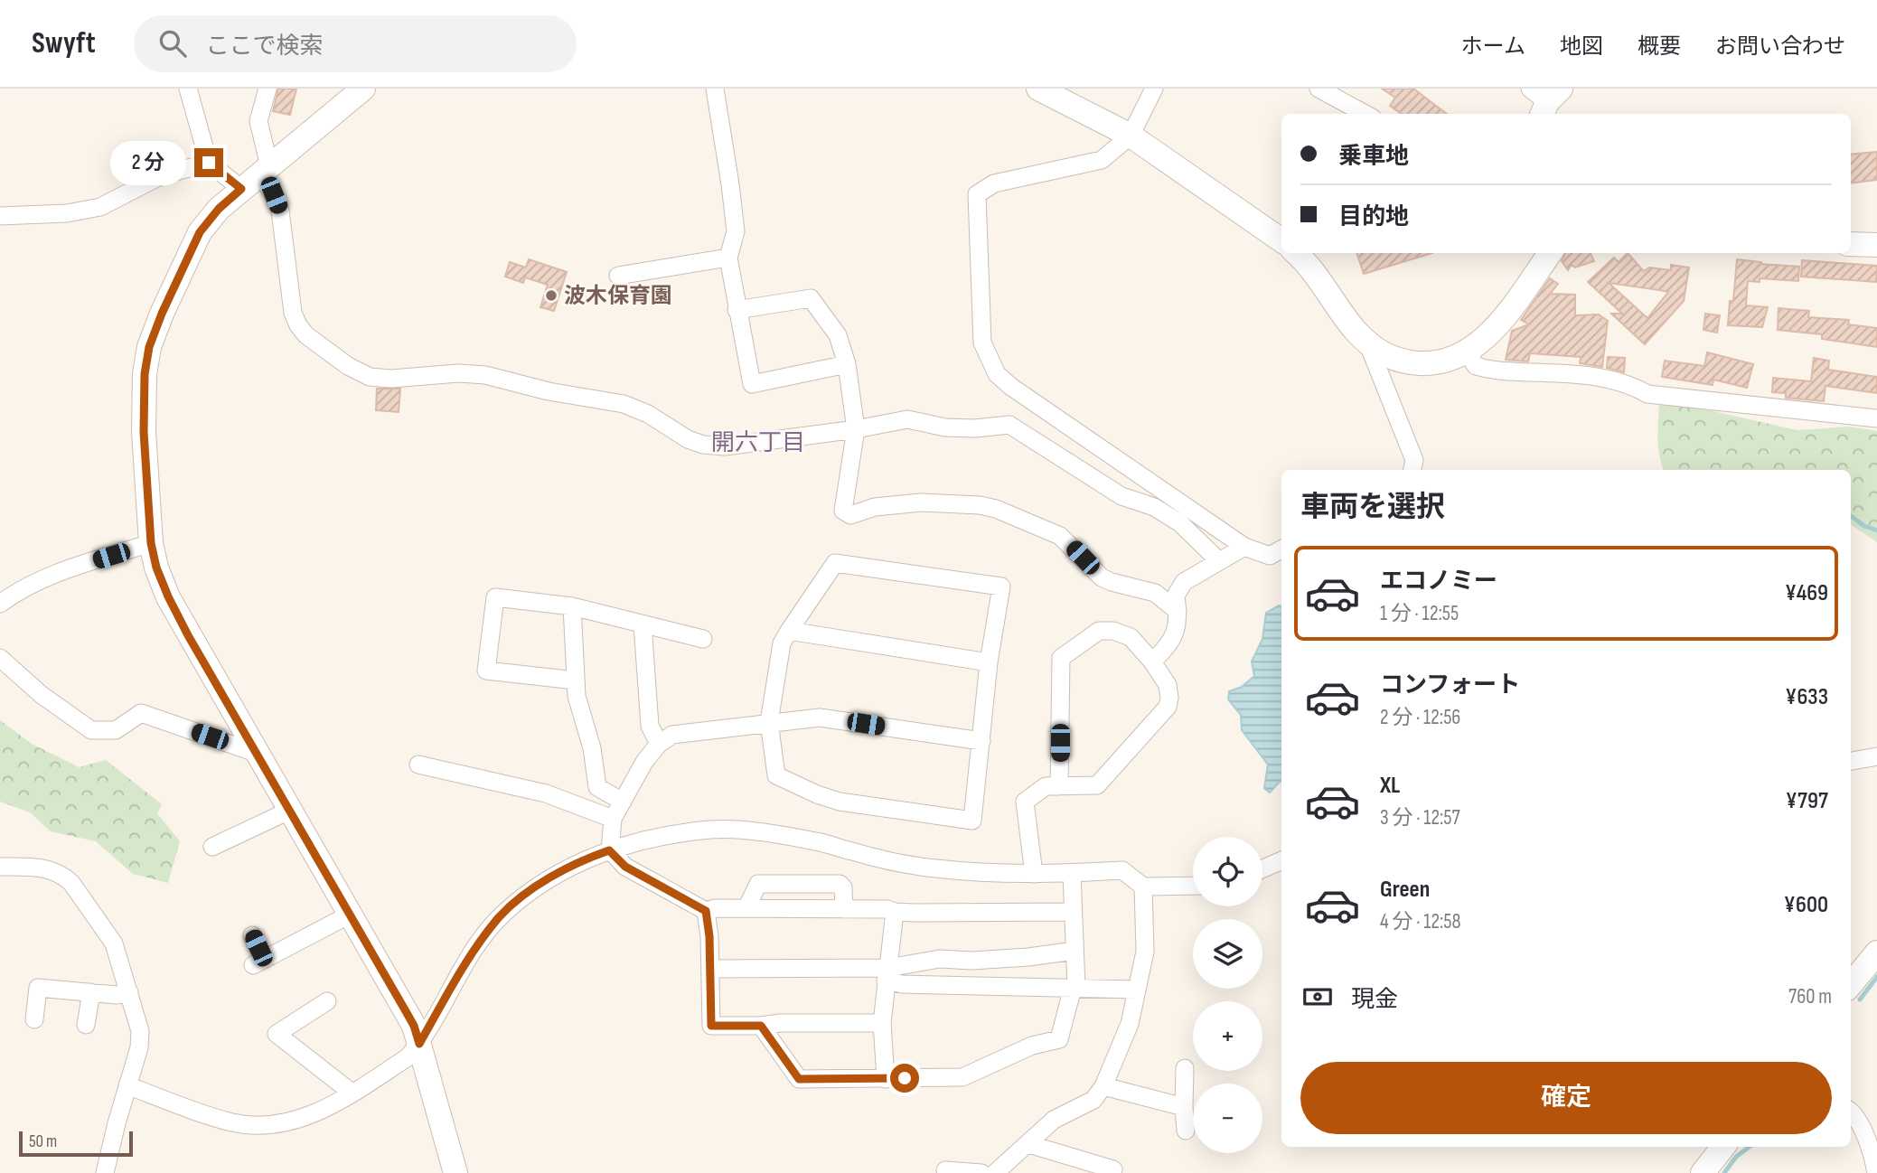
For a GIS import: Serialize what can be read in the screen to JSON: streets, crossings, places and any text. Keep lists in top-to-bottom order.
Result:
{
  "districts": ["開六丁目"],
  "places": ["波木保育園"],
  "scale_bar": "50 m",
  "page": {
    "header": "Swyft",
    "search": "ここで検索",
    "nav": [
      "ホーム",
      "地図",
      "概要",
      "お問い合わせ"
    ],
    "banner": ["乗車地", "目的地"],
    "bubble": "2 分",
    "heading": "車両を選択",
    "list": [
      {
        "name": "エコノミー",
        "note": "1 分 · 12:55",
        "value": "¥469"
      },
      {
        "name": "コンフォート",
        "note": "2 分 · 12:56",
        "value": "¥633"
      },
      {
        "name": "XL",
        "note": "3 分 · 12:57",
        "value": "¥797"
      },
      {
        "name": "Green",
        "note": "4 分 · 12:58",
        "value": "¥600"
      }
    ],
    "map_buttons": ["+", "−"],
    "pay": ["現金", "760 m"],
    "buttons": "確定",
    "scale": "50 m"
  }
}
